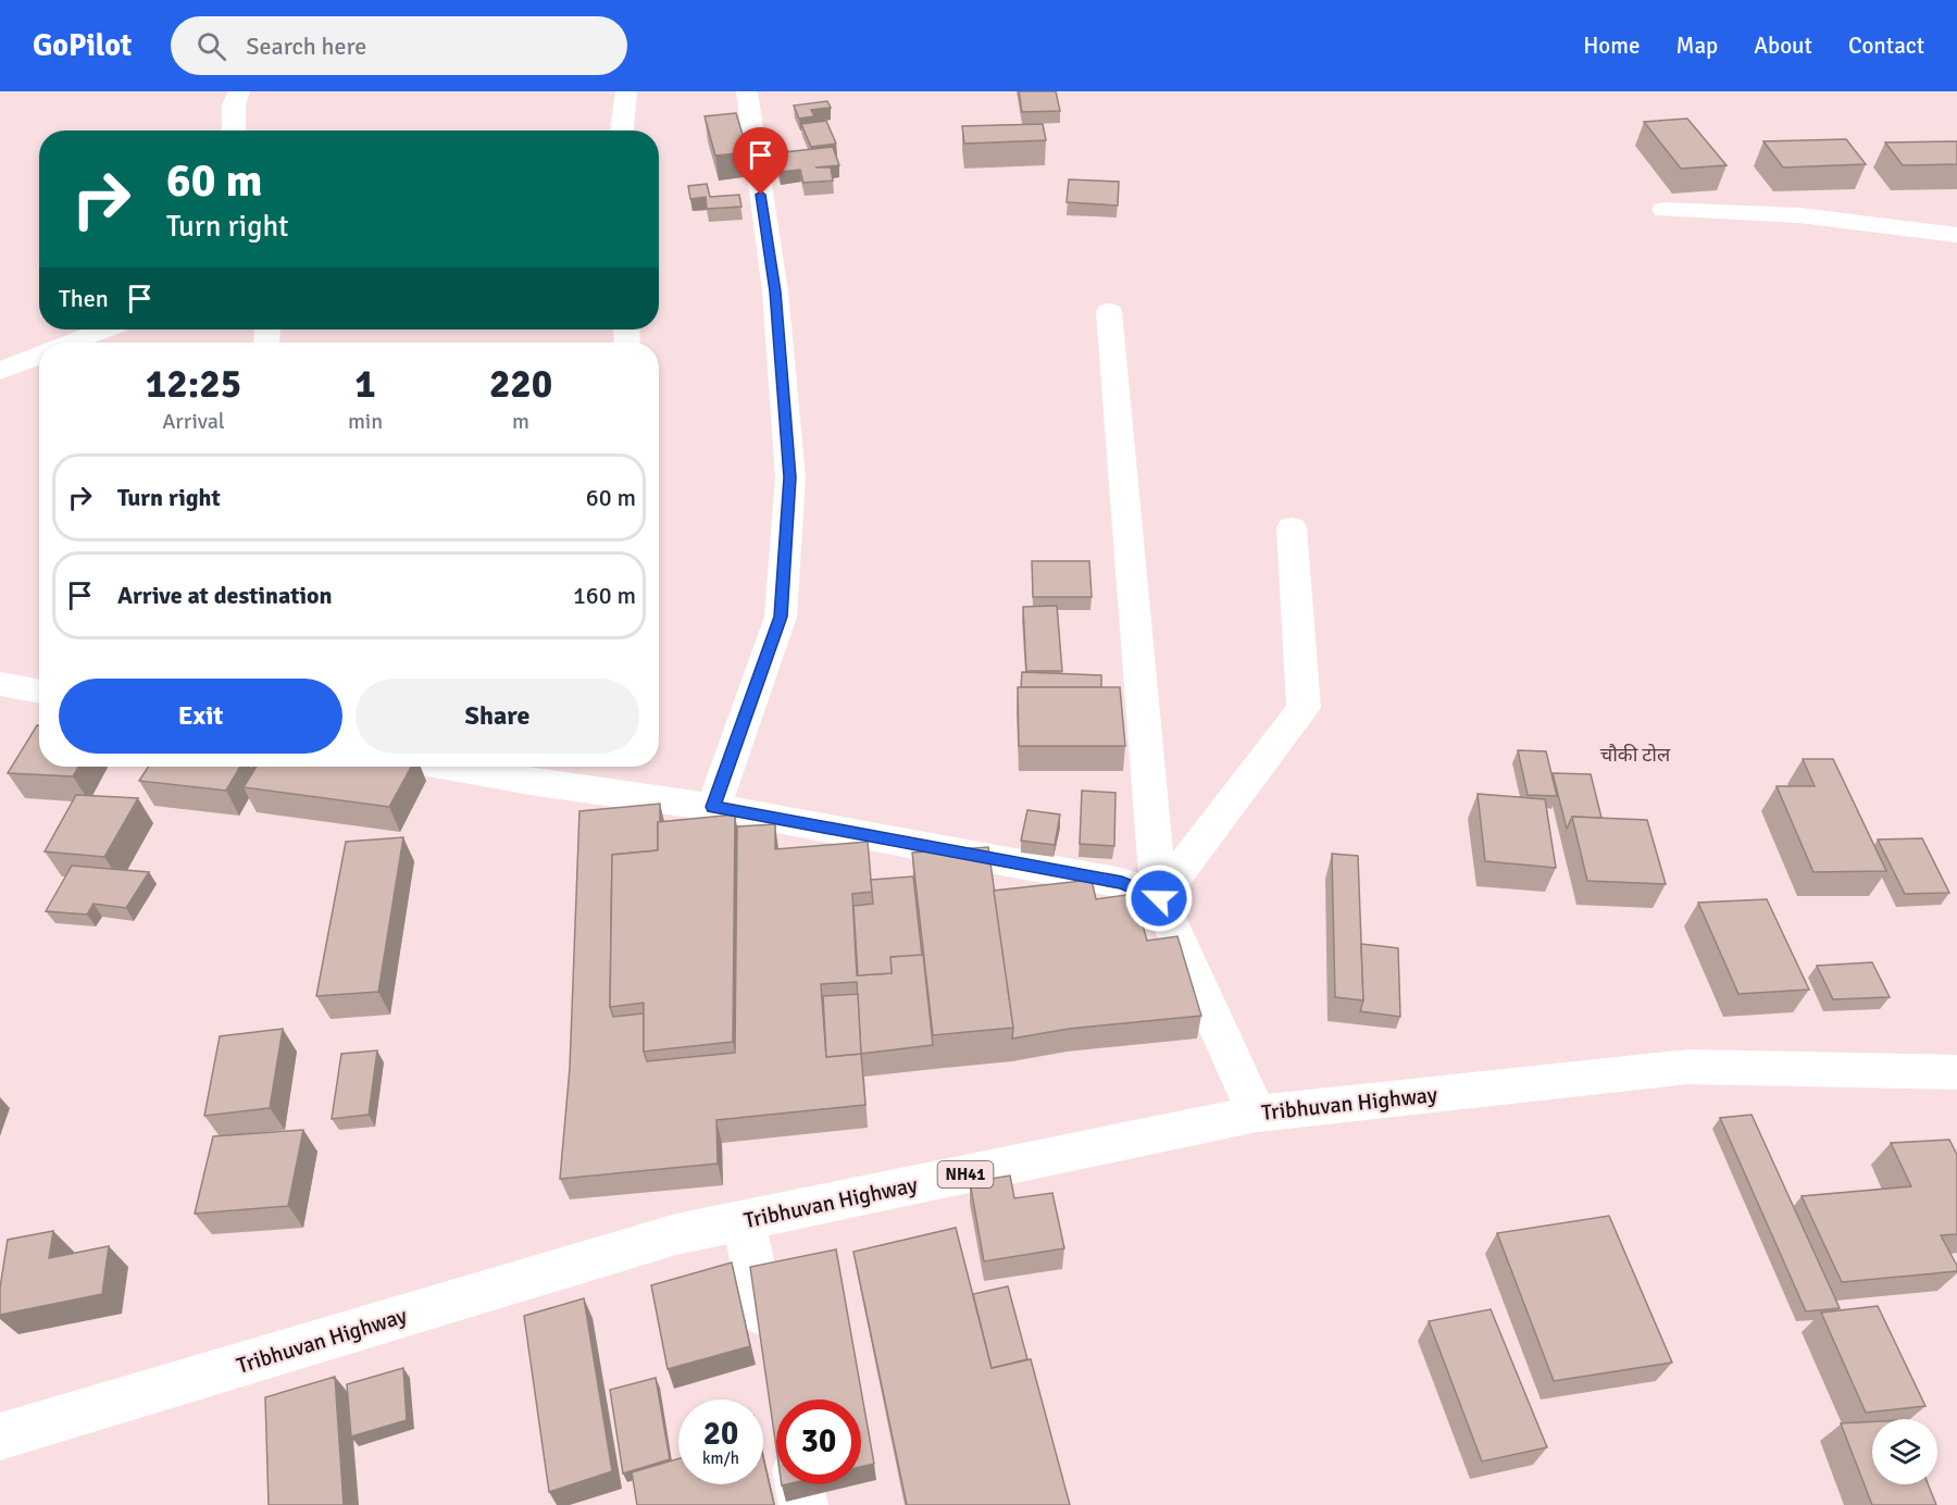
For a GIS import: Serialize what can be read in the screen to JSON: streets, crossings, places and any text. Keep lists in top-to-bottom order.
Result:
{
  "streets": {
    "street": ["Tribhuvan Highway", "NH41"]
  },
  "districts": ["चौकी टोल"],
  "page": {
    "header": "GoPilot",
    "search": "Search here",
    "nav": [
      "Home",
      "Map",
      "About",
      "Contact"
    ],
    "turn": ["60 m", "Turn right"],
    "then": "Then",
    "eta": [
      "12:25",
      "Arrival",
      "1",
      "min",
      "220",
      "m"
    ],
    "list": [
      {
        "name": "Turn right",
        "value": "60 m"
      },
      {
        "name": "Arrive at destination",
        "value": "160 m"
      }
    ],
    "buttons": ["Exit", "Share"],
    "speed": "20 km/h",
    "limit": "30"
  }
}
